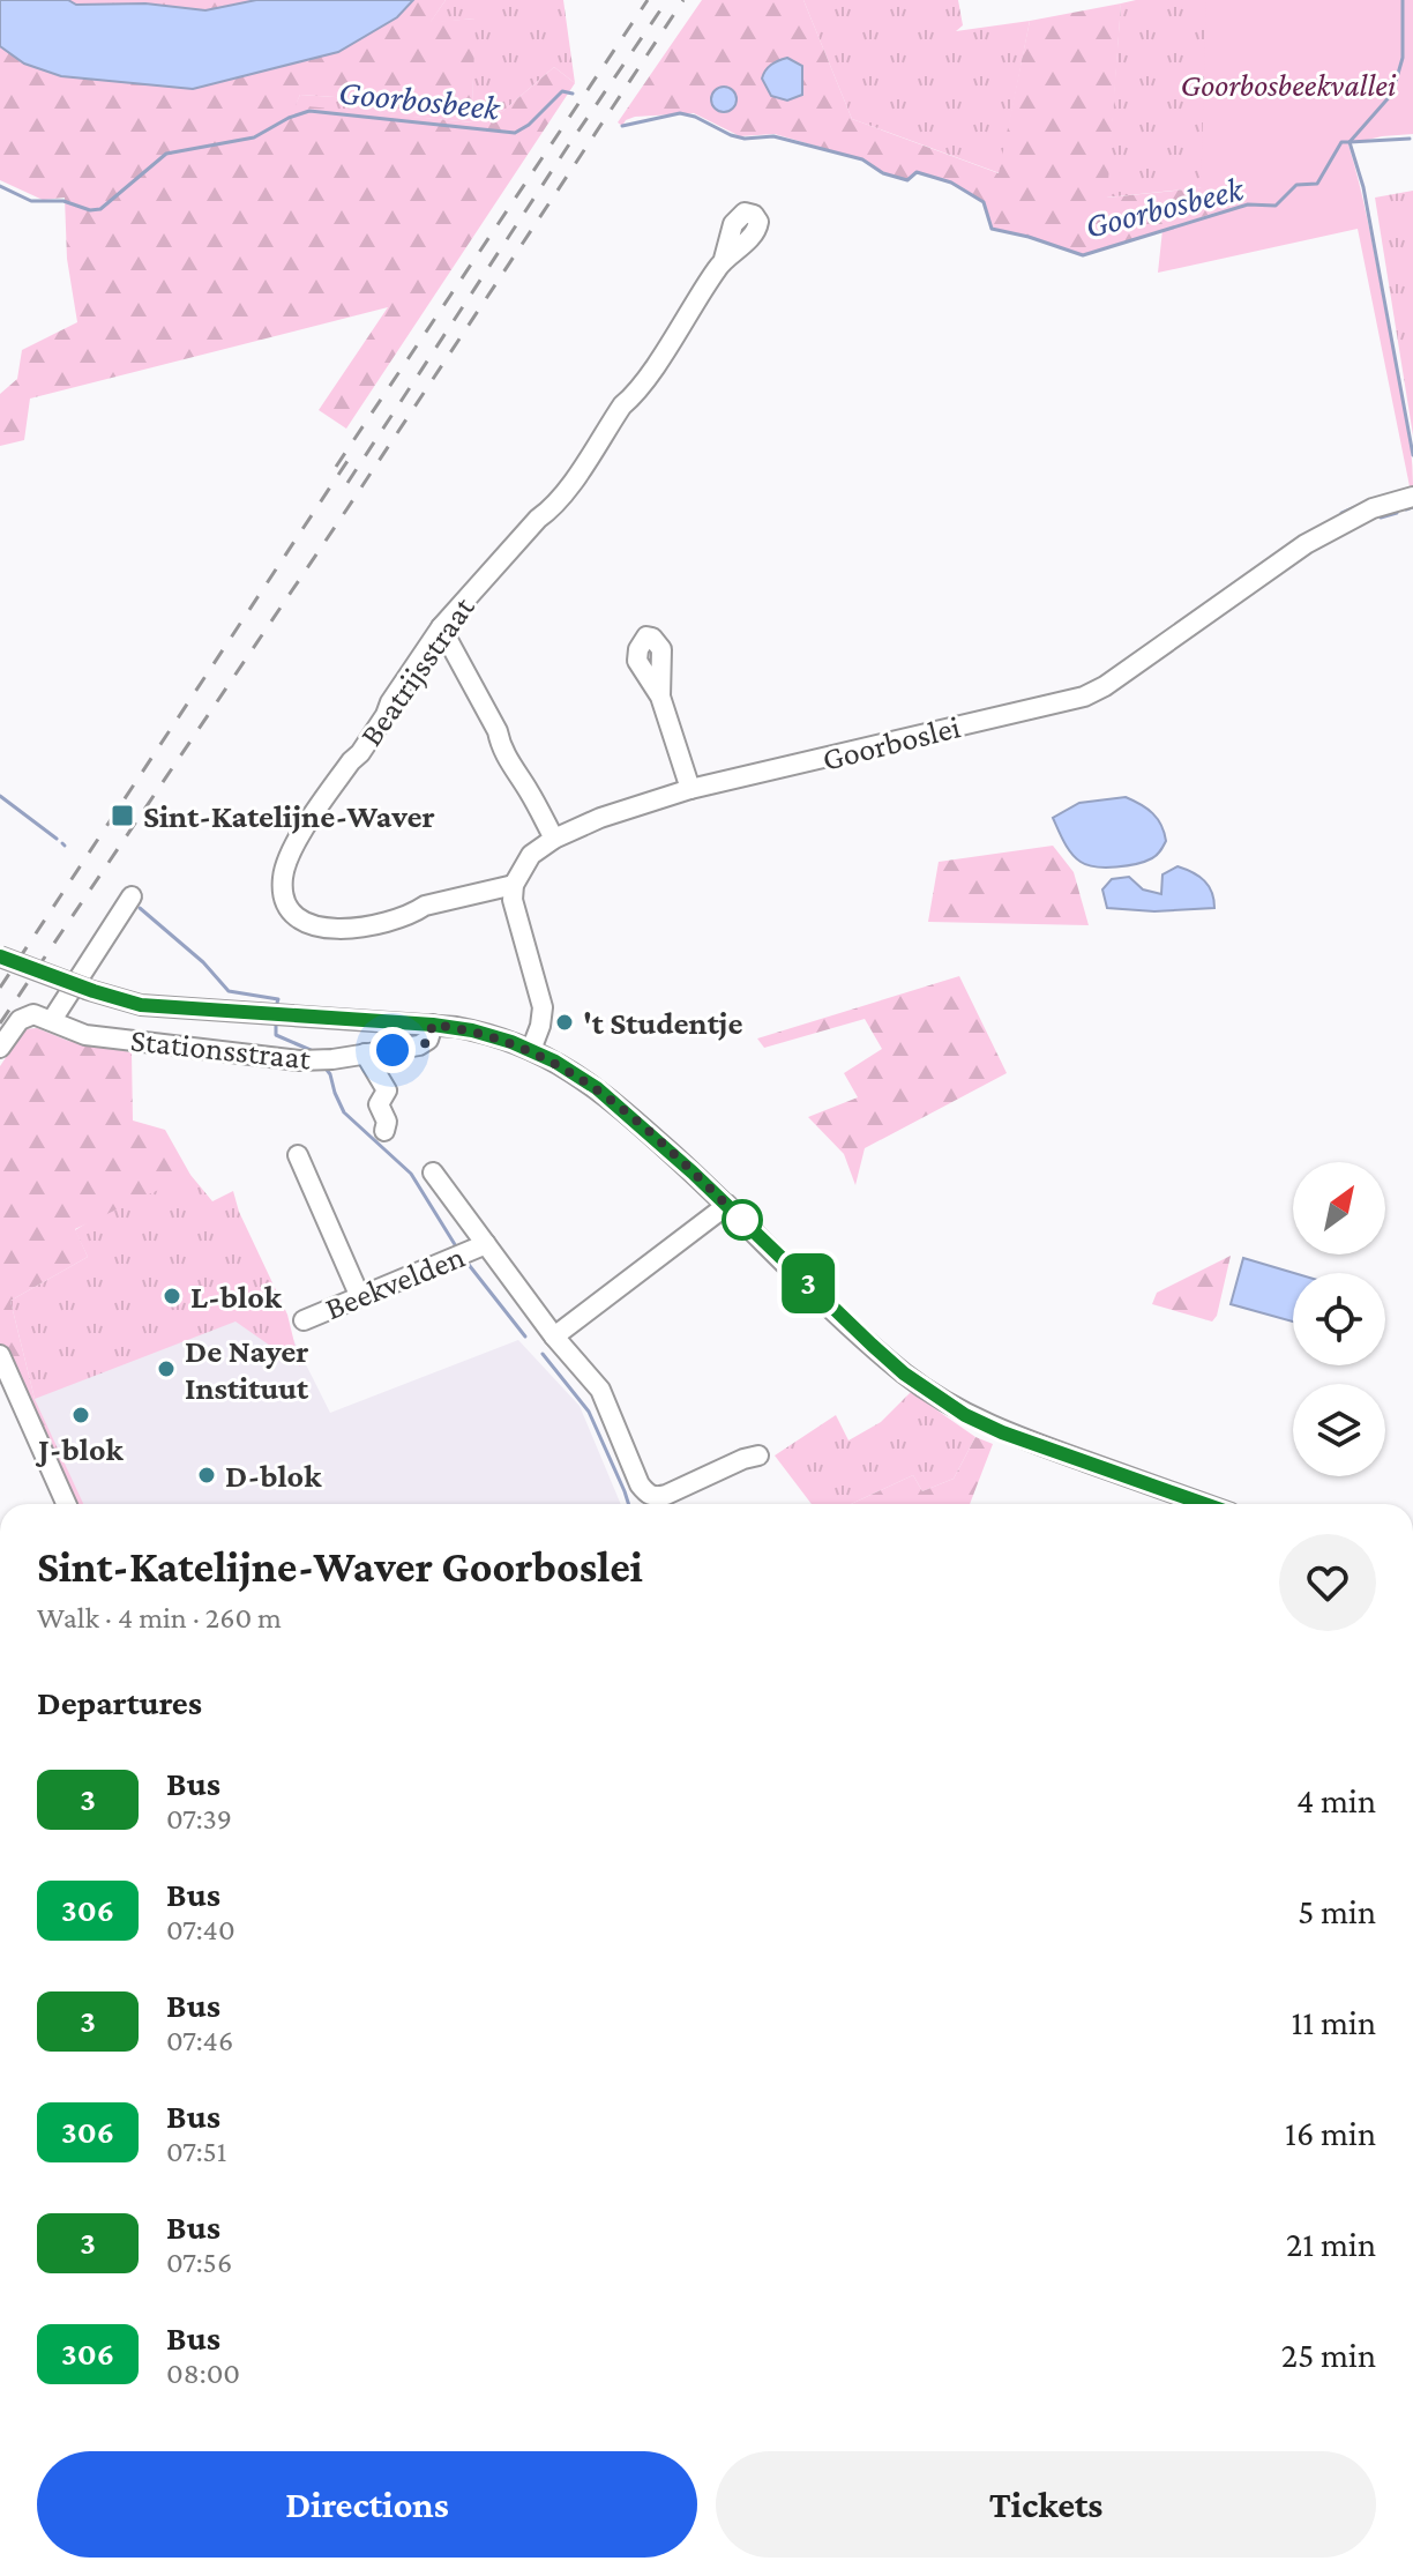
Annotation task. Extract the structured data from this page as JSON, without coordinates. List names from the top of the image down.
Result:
{
  "streets": {
    "street": [
      "Beatrijsstraat",
      "Goorboslei",
      "Stationsstraat",
      "Beekvelden"
    ]
  },
  "crossings": [
    ["Beatrijsstraat", "Goorboslei"]
  ],
  "water": ["Goorbosbeek"],
  "parks": ["Goorbosbeekvallei"],
  "places": {
    "transit": ["Sint-Katelijne-Waver"],
    "other": [
      "'t Studentje",
      "L-blok",
      "De Nayer Instituut",
      "J-blok",
      "D-blok"
    ]
  },
  "lines": ["bus line 3"],
  "north": "top right",
  "page": {
    "on_map": "3",
    "heading": [
      ["Sint-Katelijne-Waver Goorboslei", "Walk · 4 min · 260 m"],
      "Departures"
    ],
    "list": [
      {
        "mark": "3",
        "name": "Bus",
        "note": "07:39",
        "value": "4 min"
      },
      {
        "mark": "306",
        "name": "Bus",
        "note": "07:40",
        "value": "5 min"
      },
      {
        "mark": "3",
        "name": "Bus",
        "note": "07:46",
        "value": "11 min"
      },
      {
        "mark": "306",
        "name": "Bus",
        "note": "07:51",
        "value": "16 min"
      },
      {
        "mark": "3",
        "name": "Bus",
        "note": "07:56",
        "value": "21 min"
      },
      {
        "mark": "306",
        "name": "Bus",
        "note": "08:00",
        "value": "25 min"
      }
    ],
    "buttons": ["Directions", "Tickets"]
  }
}
